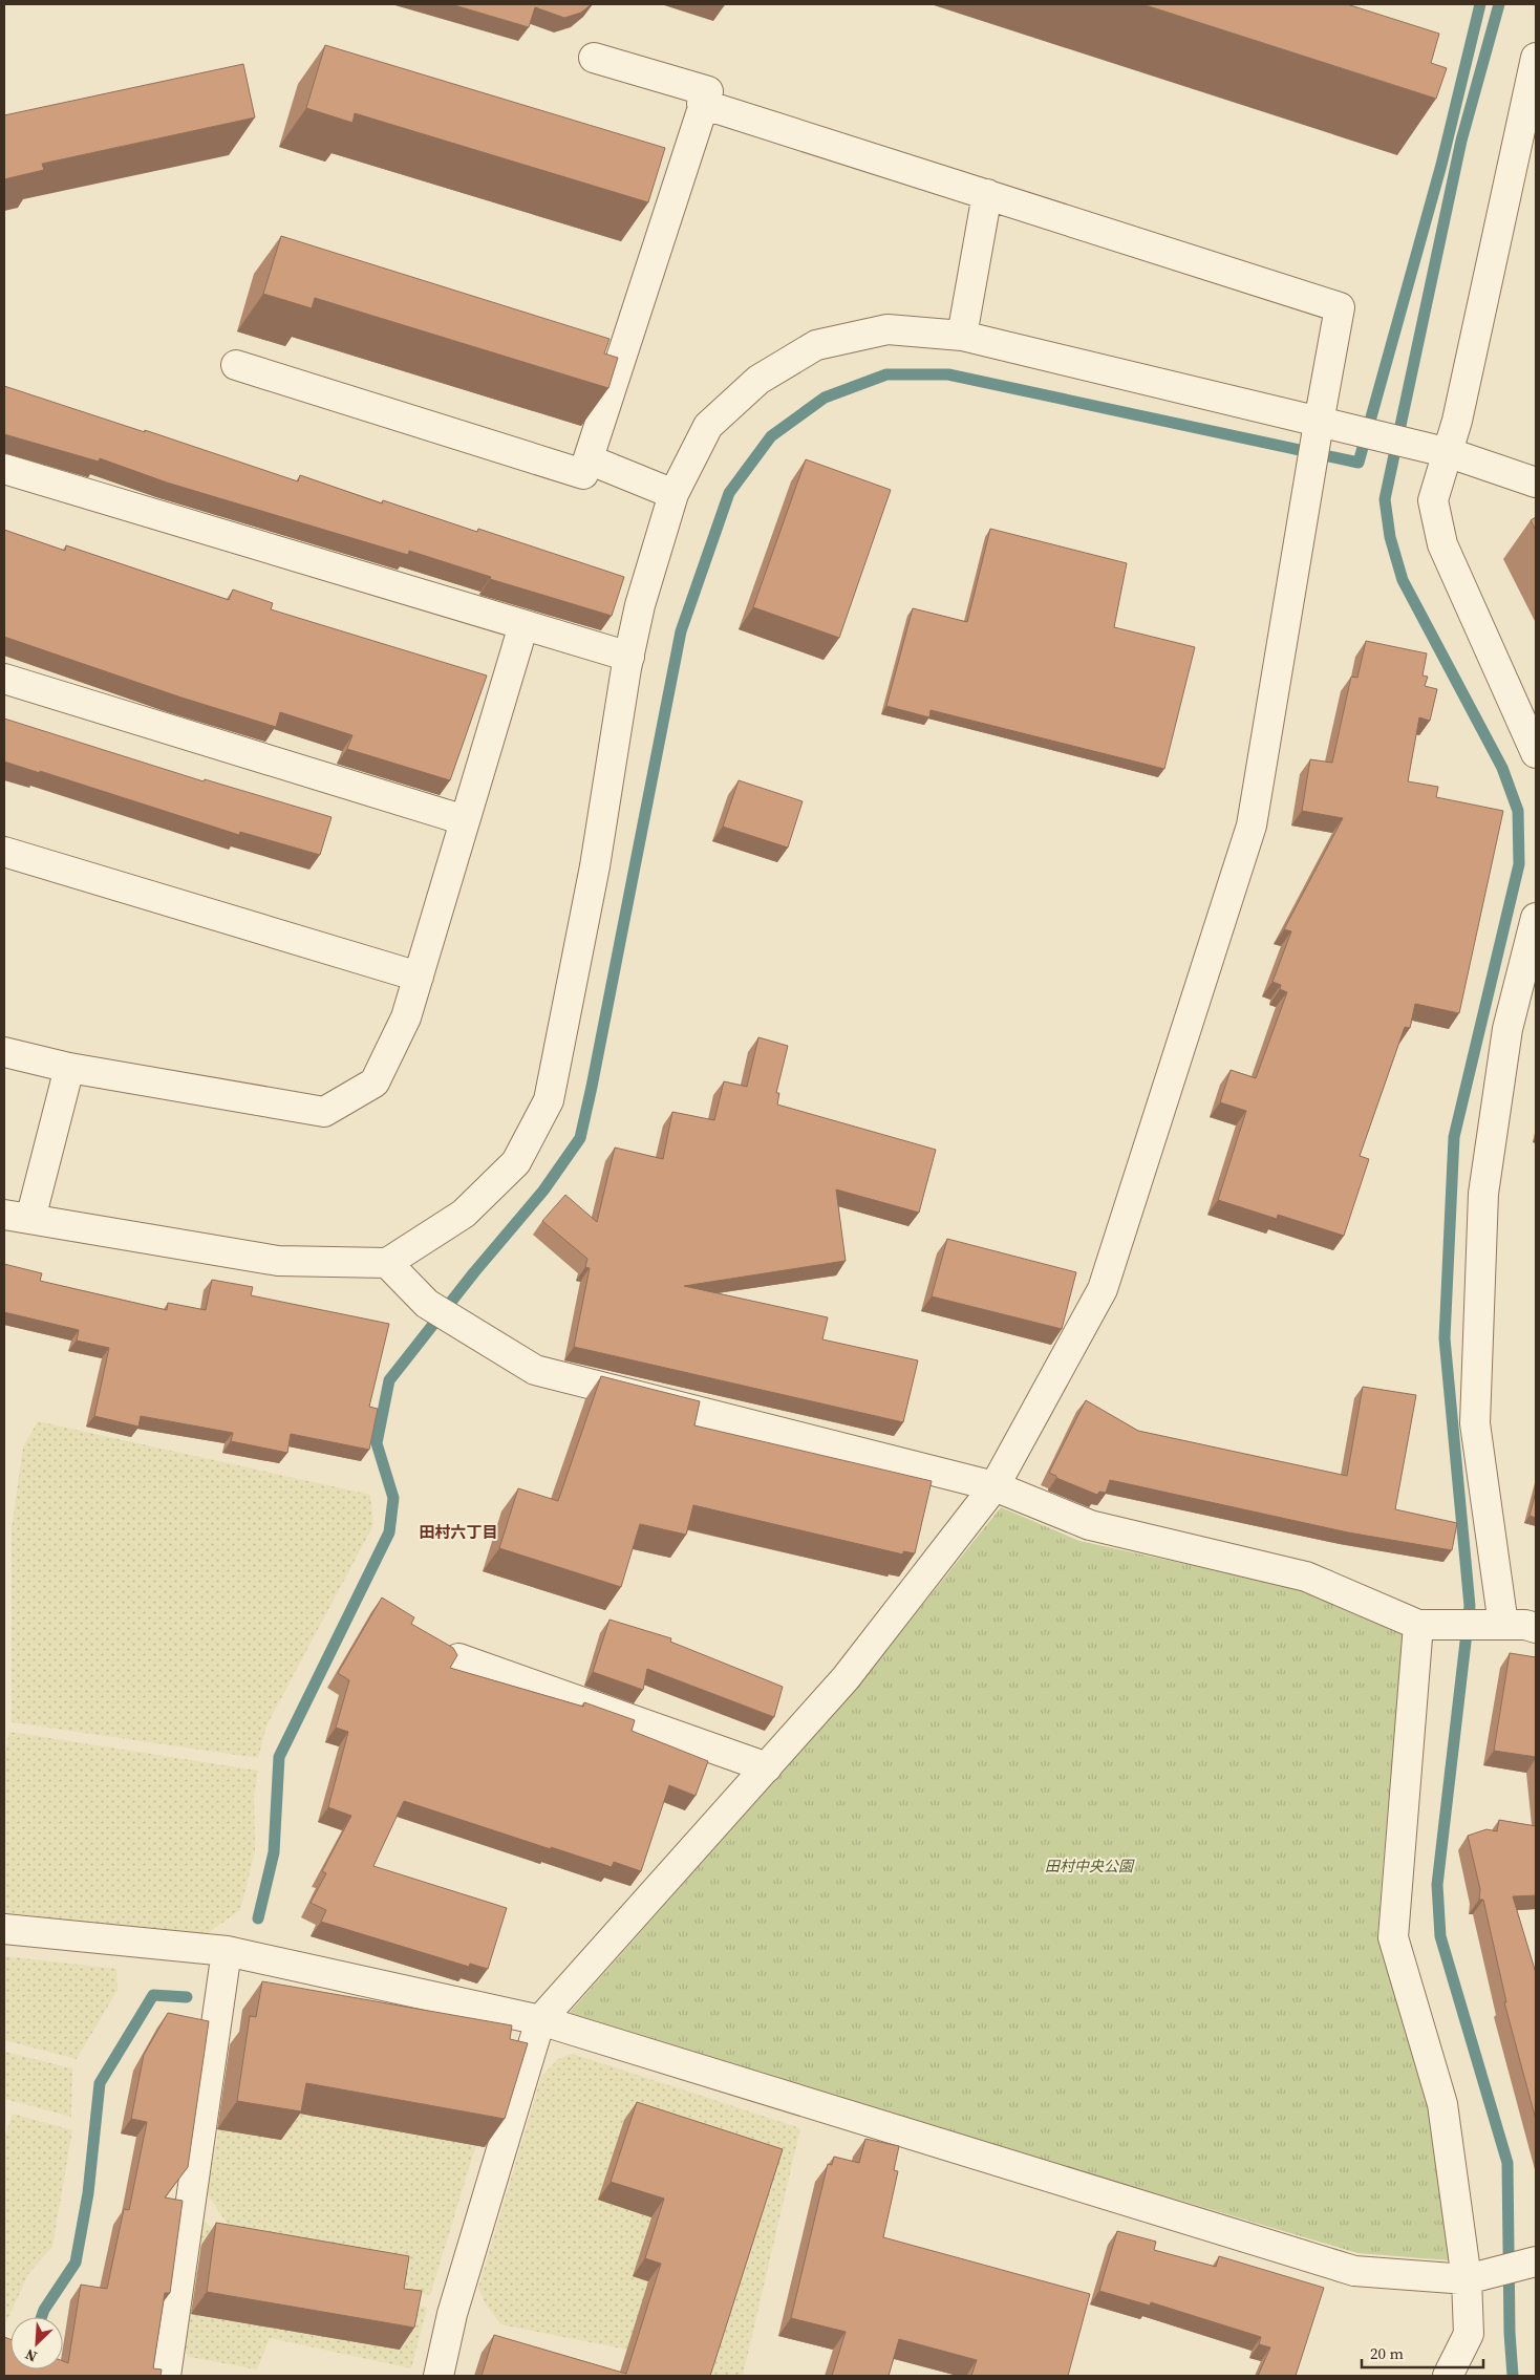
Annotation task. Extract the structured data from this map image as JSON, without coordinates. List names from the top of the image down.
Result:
{
  "districts": ["田村六丁目"],
  "parks": ["田村中央公園"],
  "scale_bar": "20 m",
  "north": "bottom left"
}
